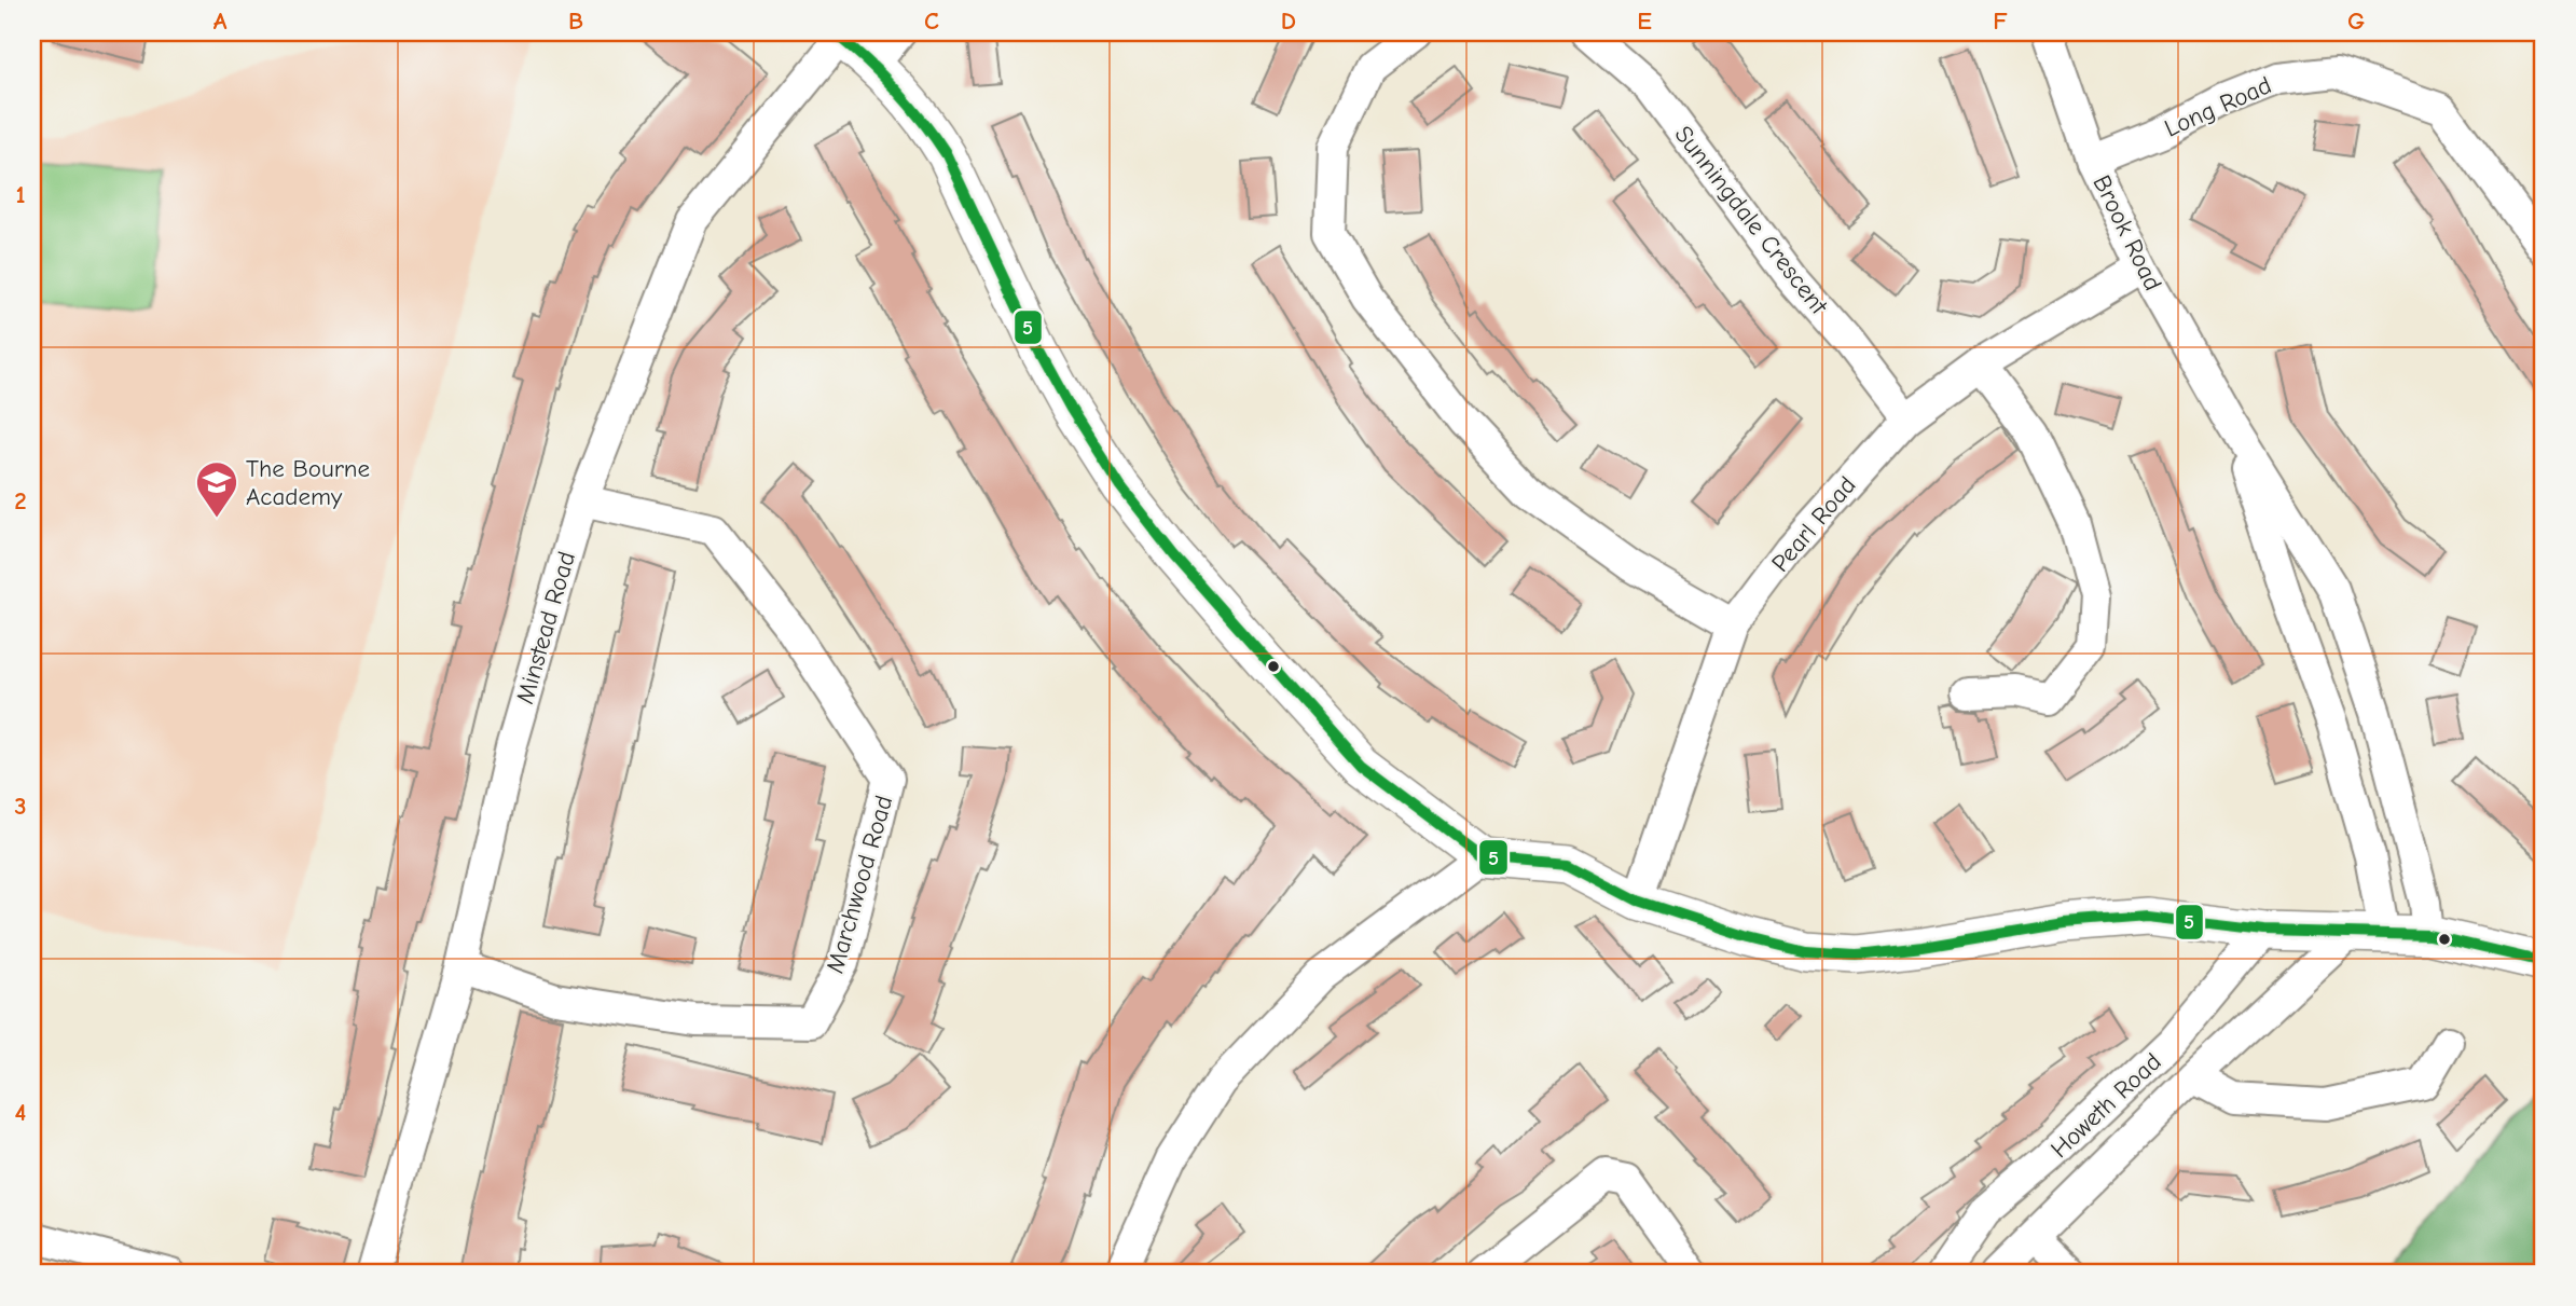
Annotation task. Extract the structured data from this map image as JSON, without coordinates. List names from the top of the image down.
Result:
{
  "streets": {
    "street": [
      "Long Road",
      "Sunningdale Crescent",
      "Brook Road",
      "Pearl Road",
      "Minstead Road",
      "Marchwood Road",
      "Howeth Road"
    ]
  },
  "crossings": [
    ["Long Road", "Brook Road"],
    ["Sunningdale Crescent", "Pearl Road"],
    ["Brook Road", "Pearl Road"],
    ["Brook Road", "Howeth Road"],
    ["Minstead Road", "Marchwood Road"]
  ],
  "places": {
    "school or university": ["The Bourne Academy"]
  },
  "lines": ["transit line 5"],
  "grid": {
    "columns": [
      "A",
      "B",
      "C",
      "D",
      "E",
      "F",
      "G"
    ],
    "rows": [
      "1",
      "2",
      "3",
      "4"
    ]
  }
}
